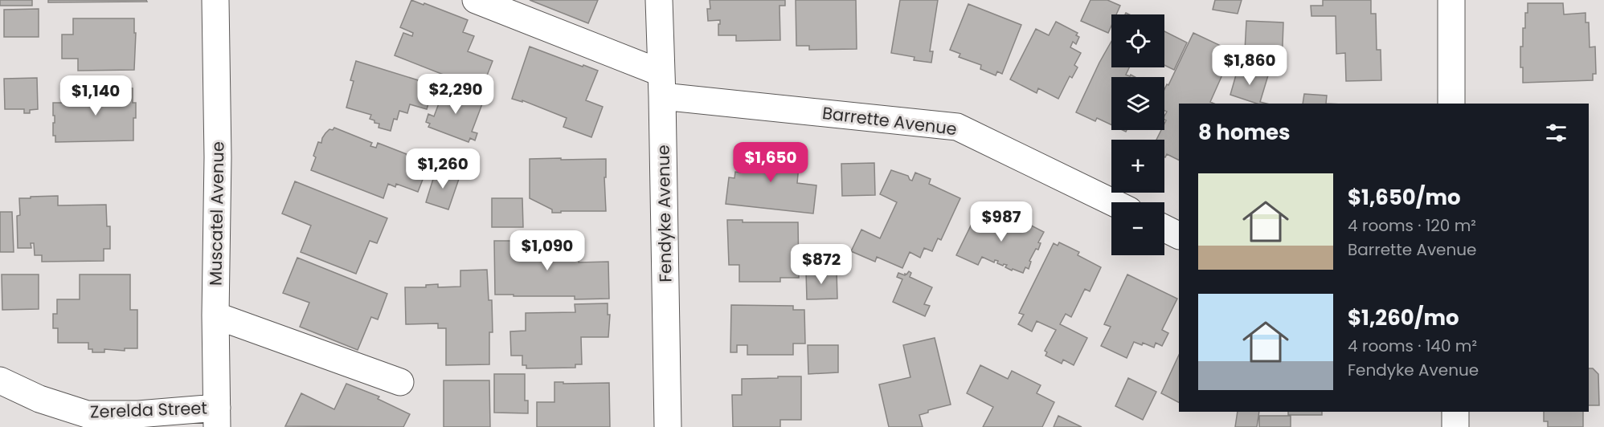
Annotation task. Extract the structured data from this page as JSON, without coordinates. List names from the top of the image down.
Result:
{
  "streets": {
    "street": [
      "Barrette Avenue",
      "Muscatel Avenue",
      "Fendyke Avenue",
      "Zerelda Street"
    ]
  },
  "crossings": [
    ["Barrette Avenue", "Fendyke Avenue"],
    ["Muscatel Avenue", "Zerelda Street"]
  ],
  "page": {
    "map_buttons": ["+", "−"],
    "price": [
      "$1,860",
      "$2,290",
      "$1,140",
      "$1,650",
      "$1,260",
      "$987",
      "$1,090",
      "$872"
    ],
    "heading": "8 homes",
    "list": [
      {
        "name": "$1,650/mo",
        "note": "4 rooms · 120 m² · Barrette Avenue"
      },
      {
        "name": "$1,260/mo",
        "note": "4 rooms · 140 m² · Fendyke Avenue"
      }
    ]
  }
}
